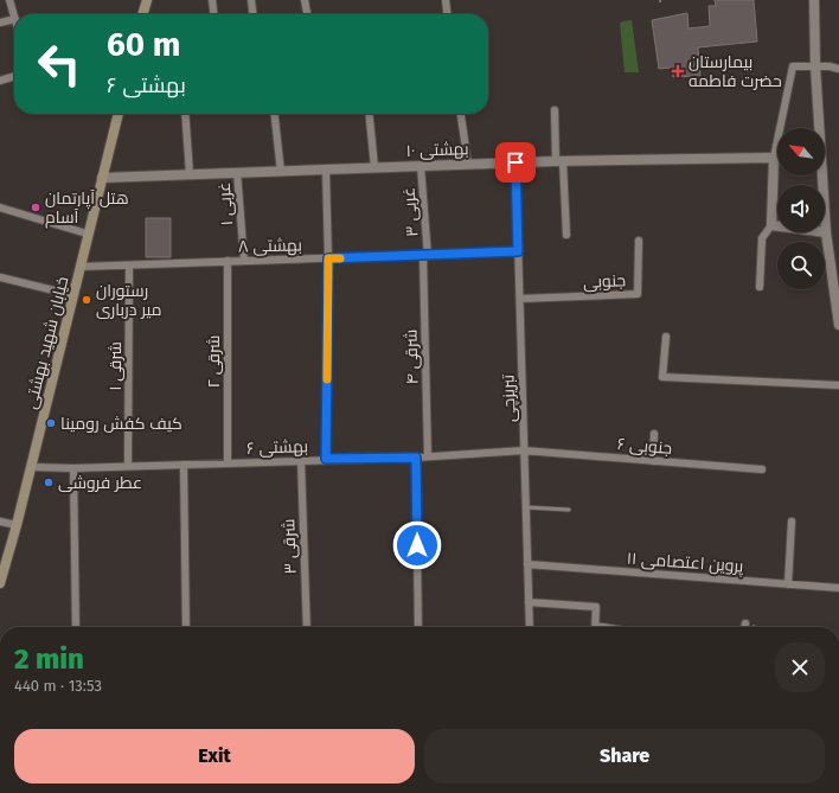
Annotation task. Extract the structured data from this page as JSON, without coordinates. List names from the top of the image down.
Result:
{
  "streets": {
    "main road": ["خیابان شهید بهشتی"],
    "street": [
      "بهشتی ۱۰",
      "غربی ۱",
      "غربی ۳",
      "بهشتی ۸",
      "جنوبی",
      "شرقی ۴",
      "شرقی ۲",
      "شرقی ۱",
      "تبریزچی",
      "جنوبی ۶",
      "بهشتی ۶",
      "شرقی ۳",
      "پروین اعتصامی ۱۱"
    ]
  },
  "crossings": [
    ["بهشتی ۱۰", "غربی ۱"],
    ["بهشتی ۱۰", "غربی ۳"],
    ["بهشتی ۱۰", "خیابان شهید بهشتی"],
    ["بهشتی ۱۰", "تبریزچی"],
    ["غربی ۱", "بهشتی ۸"],
    ["غربی ۳", "بهشتی ۸"],
    ["غربی ۳", "شرقی ۴"],
    ["بهشتی ۸", "خیابان شهید بهشتی"],
    ["بهشتی ۸", "شرقی ۴"],
    ["بهشتی ۸", "شرقی ۲"],
    ["بهشتی ۸", "شرقی ۱"],
    ["بهشتی ۸", "تبریزچی"],
    ["جنوبی", "تبریزچی"],
    ["خیابان شهید بهشتی", "بهشتی ۶"],
    ["شرقی ۴", "بهشتی ۶"],
    ["شرقی ۲", "بهشتی ۶"],
    ["شرقی ۱", "بهشتی ۶"],
    ["تبریزچی", "جنوبی ۶"],
    ["تبریزچی", "بهشتی ۶"],
    ["تبریزچی", "پروین اعتصامی ۱۱"],
    ["جنوبی ۶", "بهشتی ۶"],
    ["بهشتی ۶", "شرقی ۳"]
  ],
  "places": {
    "health": ["بیمارستان حضرت فاطمه"],
    "other": [
      "هتل آپارتمان آسام",
      "رستوران میر درباری",
      "کیف کفش رومینا",
      "عطر فروشی"
    ]
  },
  "north": "top left",
  "page": {
    "turn": ["60 m", "بهشتی ۶"],
    "heading": ["2 min", "440 m · 13:53"],
    "buttons": ["Exit", "Share"]
  }
}
